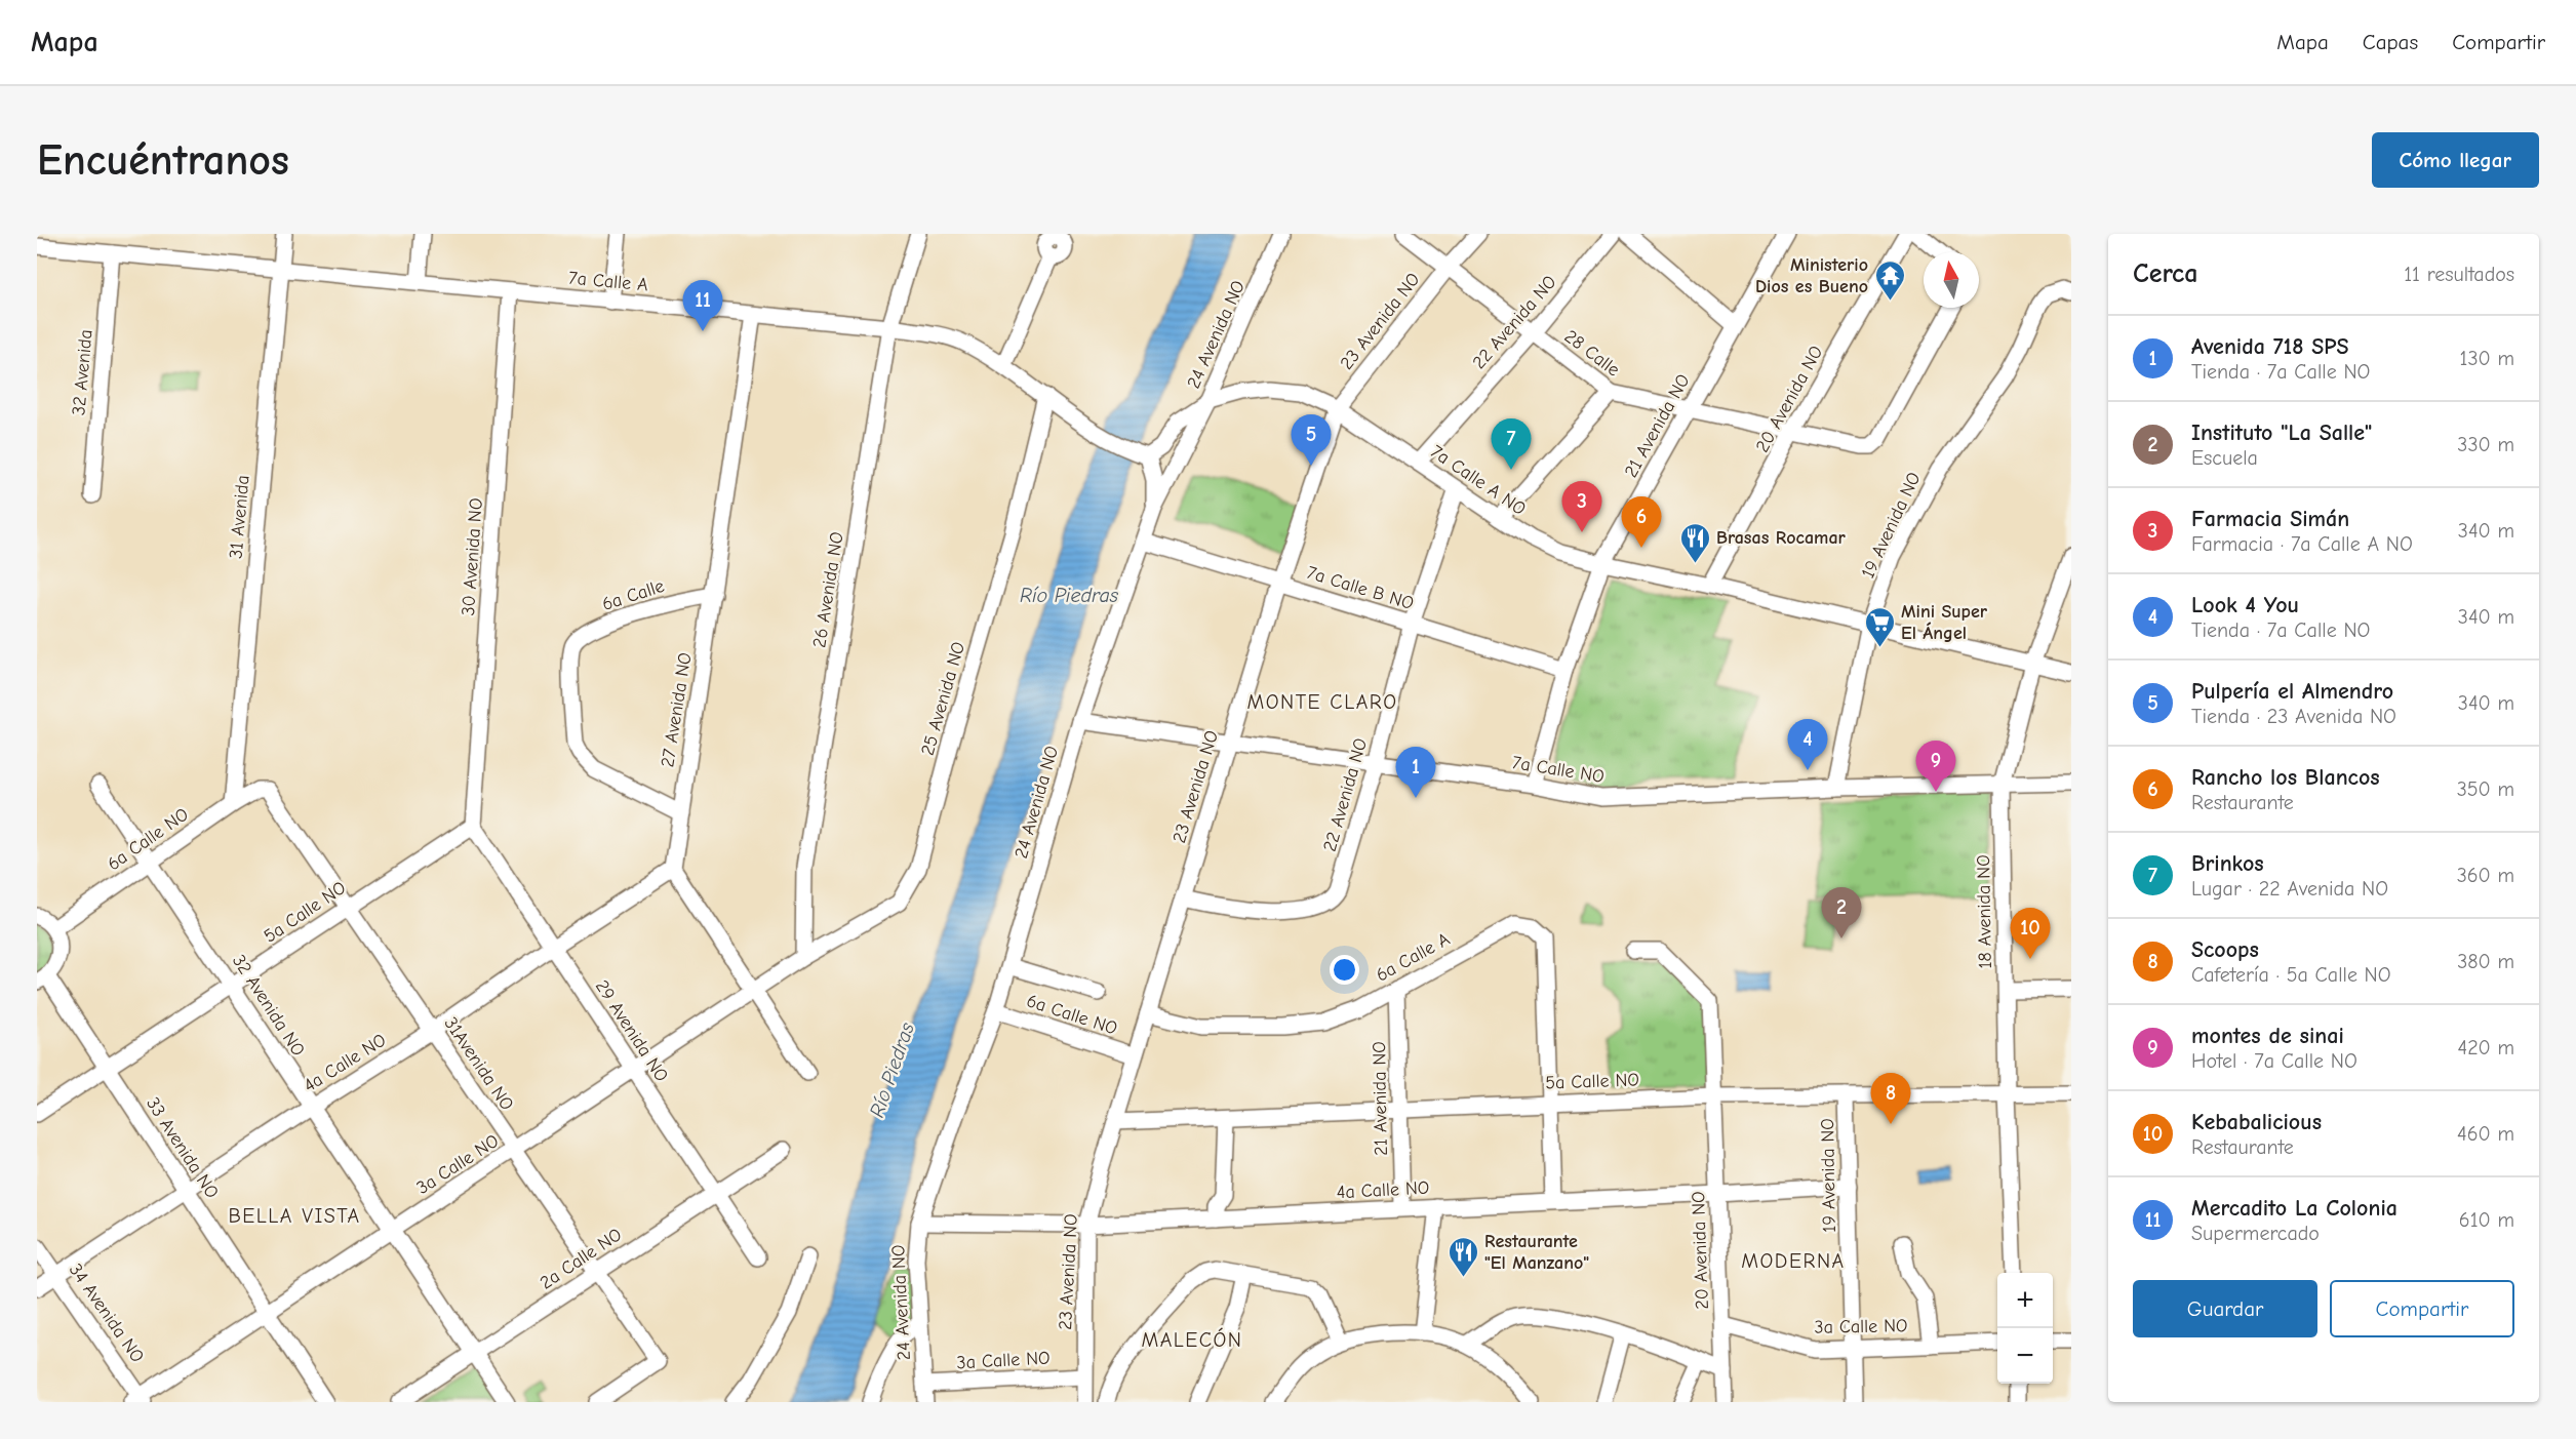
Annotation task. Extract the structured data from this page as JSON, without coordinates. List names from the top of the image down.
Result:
{
  "streets": {
    "street": [
      "7a Calle A",
      "23 Avenida NO",
      "22 Avenida NO",
      "24 Avenida NO",
      "28 Calle",
      "32 Avenida",
      "20 Avenida NO",
      "21 Avenida NO",
      "7a Calle A NO",
      "31 Avenida",
      "19 Avenida NO",
      "30 Avenida NO",
      "7a Calle B NO",
      "26 Avenida NO",
      "6a Calle",
      "25 Avenida NO",
      "27 Avenida NO",
      "7a Calle NO",
      "6a Calle NO",
      "5a Calle NO",
      "18 Avenida NO",
      "6a Calle A",
      "32 Avenida NO",
      "29 Avenida NO",
      "4a Calle NO",
      "31Avenida NO",
      "33 Avenida NO",
      "3a Calle NO",
      "2a Calle NO",
      "34 Avenida NO"
    ]
  },
  "crossings": [
    ["7a Calle A", "32 Avenida"],
    ["7a Calle A", "7a Calle A NO"],
    ["7a Calle A", "31 Avenida"],
    ["7a Calle A", "30 Avenida NO"],
    ["7a Calle A", "26 Avenida NO"],
    ["7a Calle A", "25 Avenida NO"],
    ["7a Calle A", "27 Avenida NO"],
    ["23 Avenida NO", "22 Avenida NO"],
    ["23 Avenida NO", "28 Calle"],
    ["23 Avenida NO", "7a Calle A NO"],
    ["23 Avenida NO", "7a Calle B NO"],
    ["23 Avenida NO", "7a Calle NO"],
    ["23 Avenida NO", "6a Calle NO"],
    ["23 Avenida NO", "5a Calle NO"],
    ["23 Avenida NO", "6a Calle A"],
    ["23 Avenida NO", "4a Calle NO"],
    ["23 Avenida NO", "3a Calle NO"],
    ["22 Avenida NO", "28 Calle"],
    ["22 Avenida NO", "7a Calle A NO"],
    ["22 Avenida NO", "7a Calle B NO"],
    ["22 Avenida NO", "7a Calle NO"],
    ["24 Avenida NO", "7a Calle A NO"],
    ["24 Avenida NO", "7a Calle B NO"],
    ["24 Avenida NO", "7a Calle NO"],
    ["24 Avenida NO", "6a Calle NO"],
    ["24 Avenida NO", "4a Calle NO"],
    ["24 Avenida NO", "3a Calle NO"],
    ["28 Calle", "20 Avenida NO"],
    ["28 Calle", "21 Avenida NO"],
    ["20 Avenida NO", "7a Calle A NO"],
    ["20 Avenida NO", "5a Calle NO"],
    ["20 Avenida NO", "4a Calle NO"],
    ["20 Avenida NO", "3a Calle NO"],
    ["21 Avenida NO", "7a Calle A NO"],
    ["21 Avenida NO", "7a Calle B NO"],
    ["21 Avenida NO", "7a Calle NO"],
    ["21 Avenida NO", "5a Calle NO"],
    ["21 Avenida NO", "6a Calle A"],
    ["21 Avenida NO", "4a Calle NO"],
    ["7a Calle A NO", "19 Avenida NO"],
    ["7a Calle A NO", "18 Avenida NO"],
    ["31 Avenida", "6a Calle NO"],
    ["19 Avenida NO", "7a Calle NO"],
    ["19 Avenida NO", "5a Calle NO"],
    ["19 Avenida NO", "4a Calle NO"],
    ["19 Avenida NO", "3a Calle NO"],
    ["30 Avenida NO", "5a Calle NO"],
    ["30 Avenida NO", "29 Avenida NO"],
    ["26 Avenida NO", "25 Avenida NO"],
    ["26 Avenida NO", "3a Calle NO"],
    ["6a Calle", "27 Avenida NO"],
    ["25 Avenida NO", "3a Calle NO"],
    ["27 Avenida NO", "4a Calle NO"],
    ["7a Calle NO", "18 Avenida NO"],
    ["6a Calle NO", "32 Avenida NO"],
    ["6a Calle NO", "31Avenida NO"],
    ["5a Calle NO", "18 Avenida NO"],
    ["5a Calle NO", "6a Calle A"],
    ["5a Calle NO", "32 Avenida NO"],
    ["5a Calle NO", "29 Avenida NO"],
    ["5a Calle NO", "31Avenida NO"],
    ["5a Calle NO", "33 Avenida NO"],
    ["32 Avenida NO", "4a Calle NO"],
    ["32 Avenida NO", "3a Calle NO"],
    ["32 Avenida NO", "2a Calle NO"],
    ["29 Avenida NO", "4a Calle NO"],
    ["29 Avenida NO", "3a Calle NO"],
    ["29 Avenida NO", "2a Calle NO"],
    ["4a Calle NO", "31Avenida NO"],
    ["4a Calle NO", "33 Avenida NO"],
    ["4a Calle NO", "34 Avenida NO"],
    ["31Avenida NO", "3a Calle NO"],
    ["31Avenida NO", "2a Calle NO"],
    ["33 Avenida NO", "3a Calle NO"],
    ["3a Calle NO", "34 Avenida NO"]
  ],
  "districts": [
    "MONTE CLARO",
    "BELLA VISTA",
    "MODERNA",
    "MALECÓN"
  ],
  "water": ["Río Piedras"],
  "places": {
    "temple": ["Ministerio Dios es Bueno"],
    "restaurant": ["Brasas Rocamar", "Restaurante \"El Manzano\""],
    "supermarket": ["Mini Super El Ángel"]
  },
  "north": "top",
  "page": {
    "header": "Mapa",
    "nav": ["Mapa", "Capas", "Compartir"],
    "buttons": [
      "Cómo llegar",
      ["Guardar", "Compartir"]
    ],
    "title": "Encuéntranos",
    "heading": ["Cerca", "11 resultados"],
    "pins": [
      "11",
      "5",
      "7",
      "3",
      "6",
      "4",
      "9",
      "1",
      "2",
      "10",
      "8"
    ],
    "list": [
      {
        "mark": "1",
        "name": "Avenida 718 SPS",
        "note": "Tienda · 7a Calle NO",
        "value": "130 m"
      },
      {
        "mark": "2",
        "name": "Instituto \"La Salle\"",
        "note": "Escuela",
        "value": "330 m"
      },
      {
        "mark": "3",
        "name": "Farmacia Simán",
        "note": "Farmacia · 7a Calle A NO",
        "value": "340 m"
      },
      {
        "mark": "4",
        "name": "Look 4 You",
        "note": "Tienda · 7a Calle NO",
        "value": "340 m"
      },
      {
        "mark": "5",
        "name": "Pulpería el Almendro",
        "note": "Tienda · 23 Avenida NO",
        "value": "340 m"
      },
      {
        "mark": "6",
        "name": "Rancho los Blancos",
        "note": "Restaurante",
        "value": "350 m"
      },
      {
        "mark": "7",
        "name": "Brinkos",
        "note": "Lugar · 22 Avenida NO",
        "value": "360 m"
      },
      {
        "mark": "8",
        "name": "Scoops",
        "note": "Cafetería · 5a Calle NO",
        "value": "380 m"
      },
      {
        "mark": "9",
        "name": "montes de sinai",
        "note": "Hotel · 7a Calle NO",
        "value": "420 m"
      },
      {
        "mark": "10",
        "name": "Kebabalicious",
        "note": "Restaurante",
        "value": "460 m"
      },
      {
        "mark": "11",
        "name": "Mercadito La Colonia",
        "note": "Supermercado",
        "value": "610 m"
      }
    ],
    "map_buttons": ["+", "−"]
  }
}
